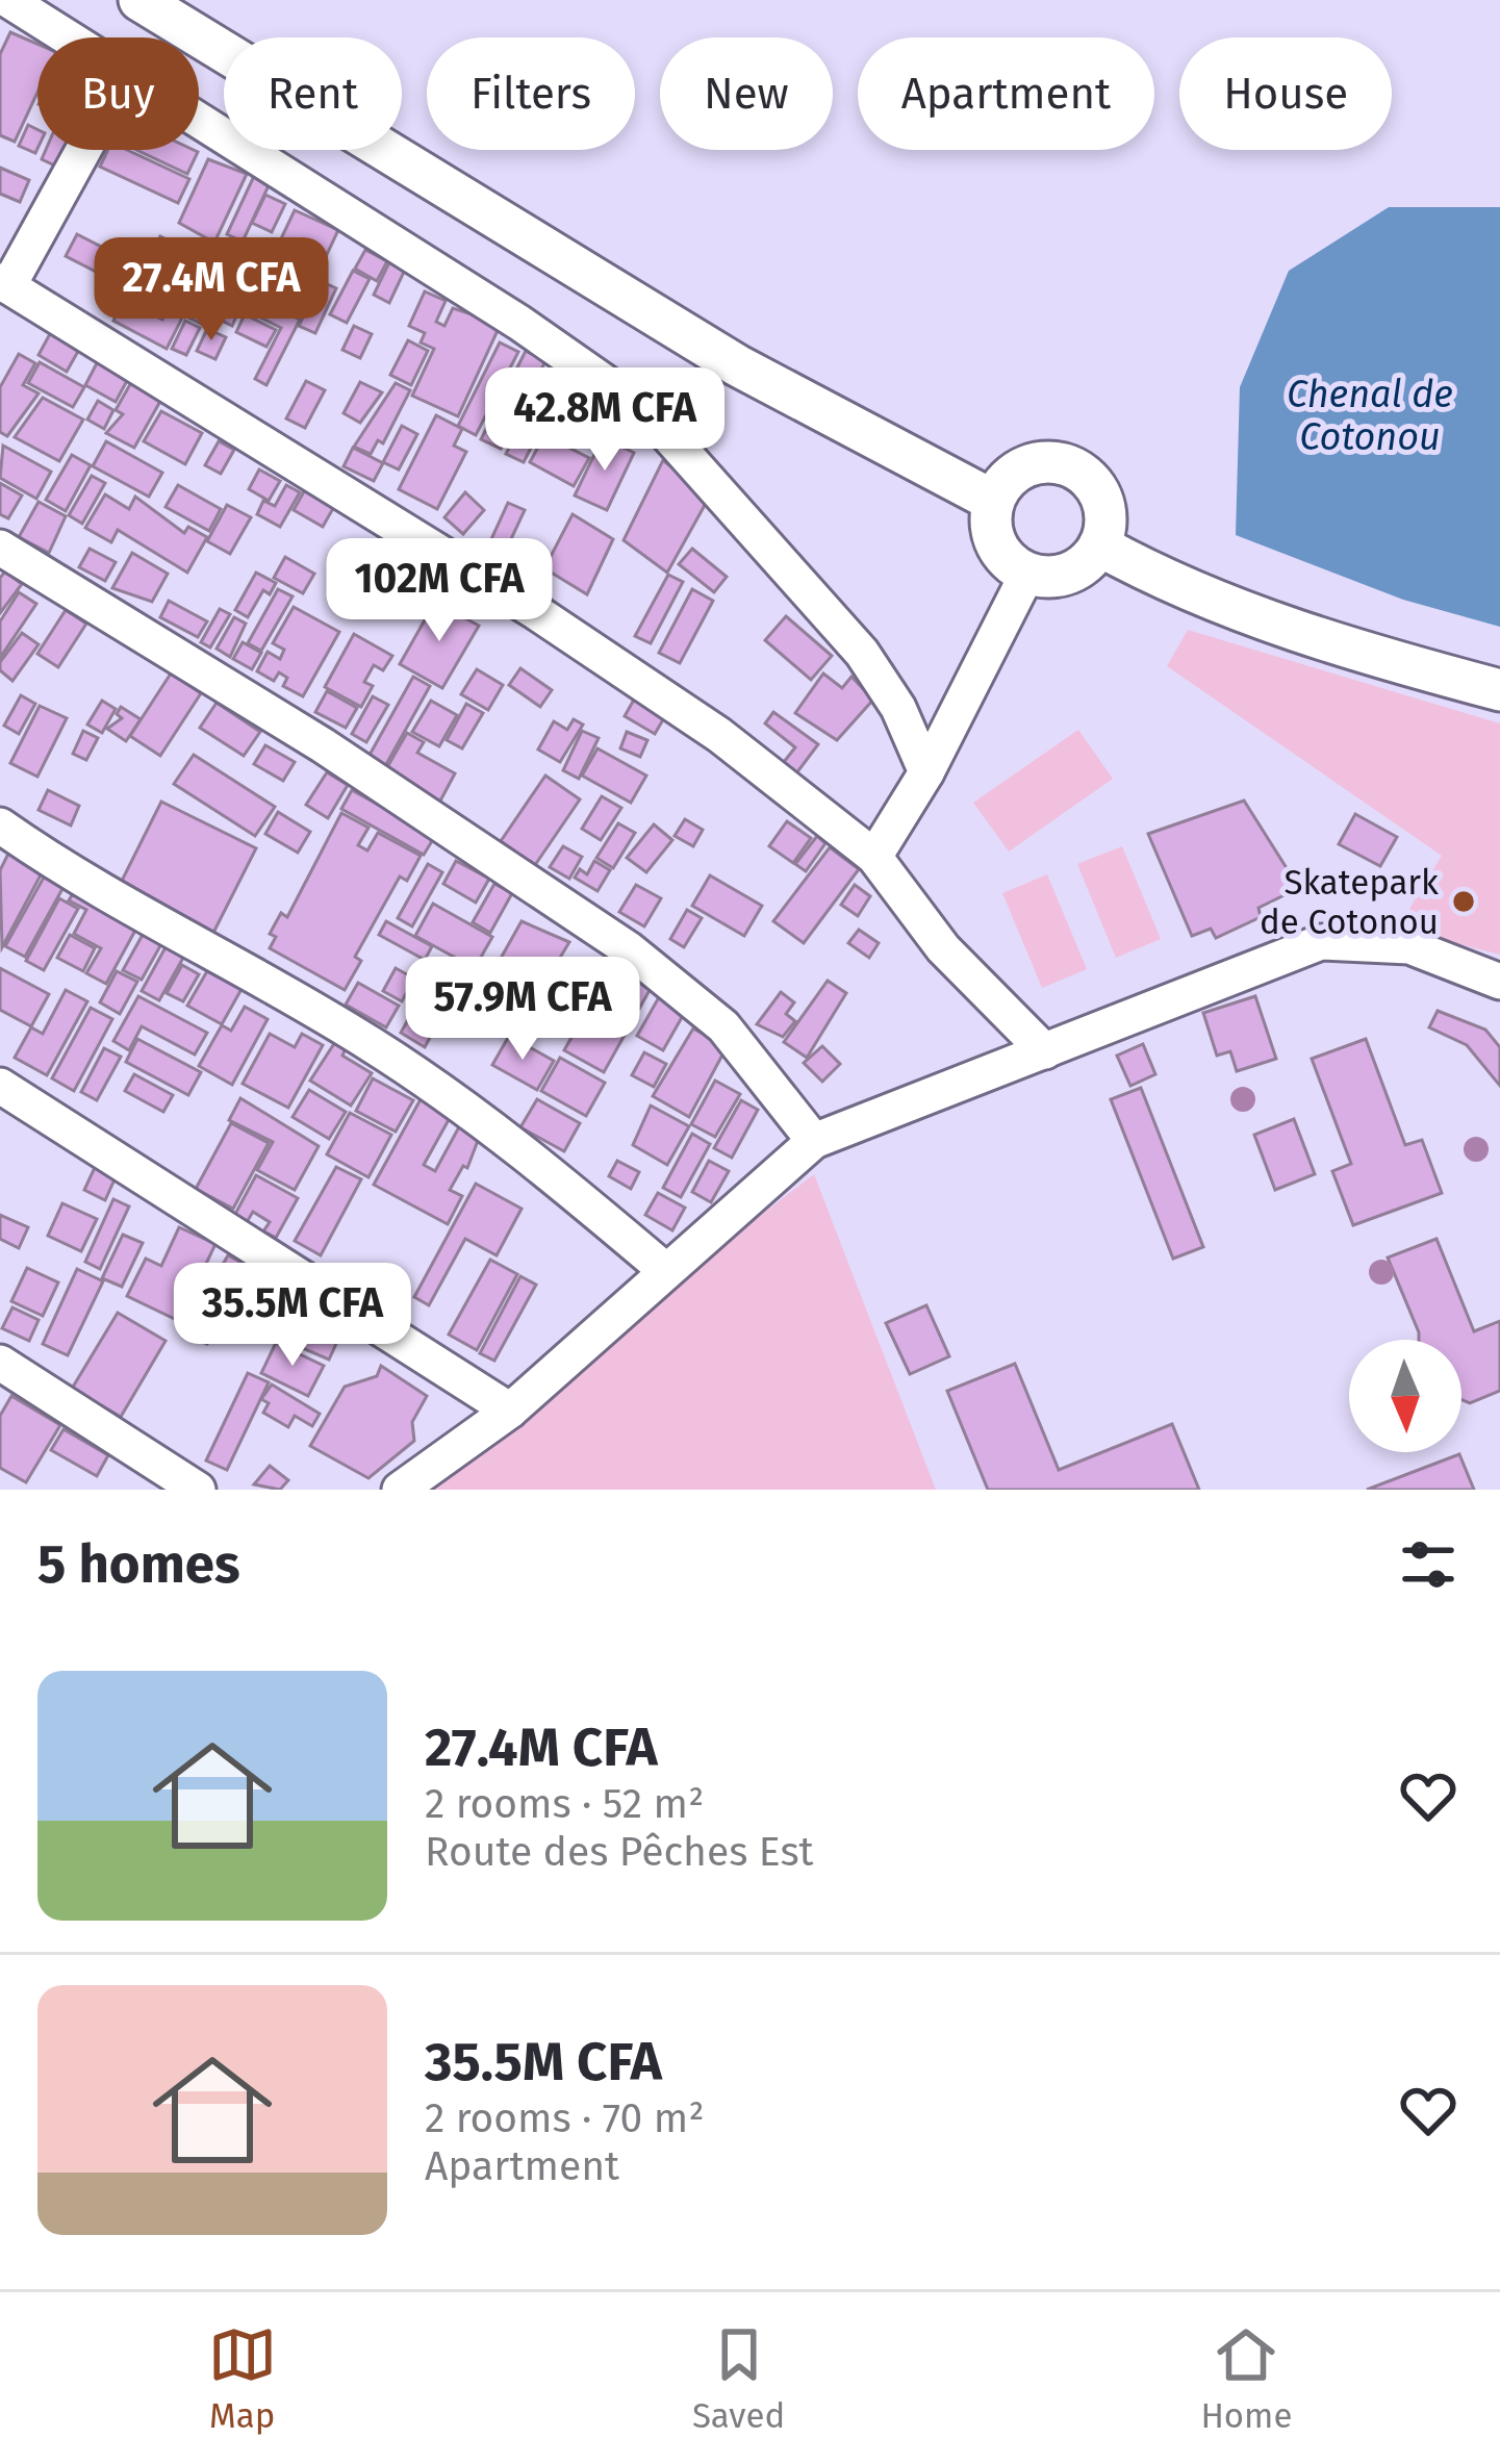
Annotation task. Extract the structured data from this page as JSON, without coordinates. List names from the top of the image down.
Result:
{
  "water": ["Chenal de Cotonou"],
  "places": ["Skatepark de Cotonou"],
  "north": "bottom",
  "page": {
    "chip": [
      "Buy",
      "Rent",
      "Filters",
      "New",
      "Apartment",
      "House"
    ],
    "price": [
      "27.4M CFA",
      "42.8M CFA",
      "102M CFA",
      "57.9M CFA",
      "35.5M CFA"
    ],
    "heading": "5 homes",
    "list": [
      {
        "name": "27.4M CFA",
        "note": "2 rooms · 52 m² · Route des Pêches Est"
      },
      {
        "name": "35.5M CFA",
        "note": "2 rooms · 70 m² · Apartment"
      }
    ],
    "tabs": ["Map", "Saved", "Home"]
  }
}
